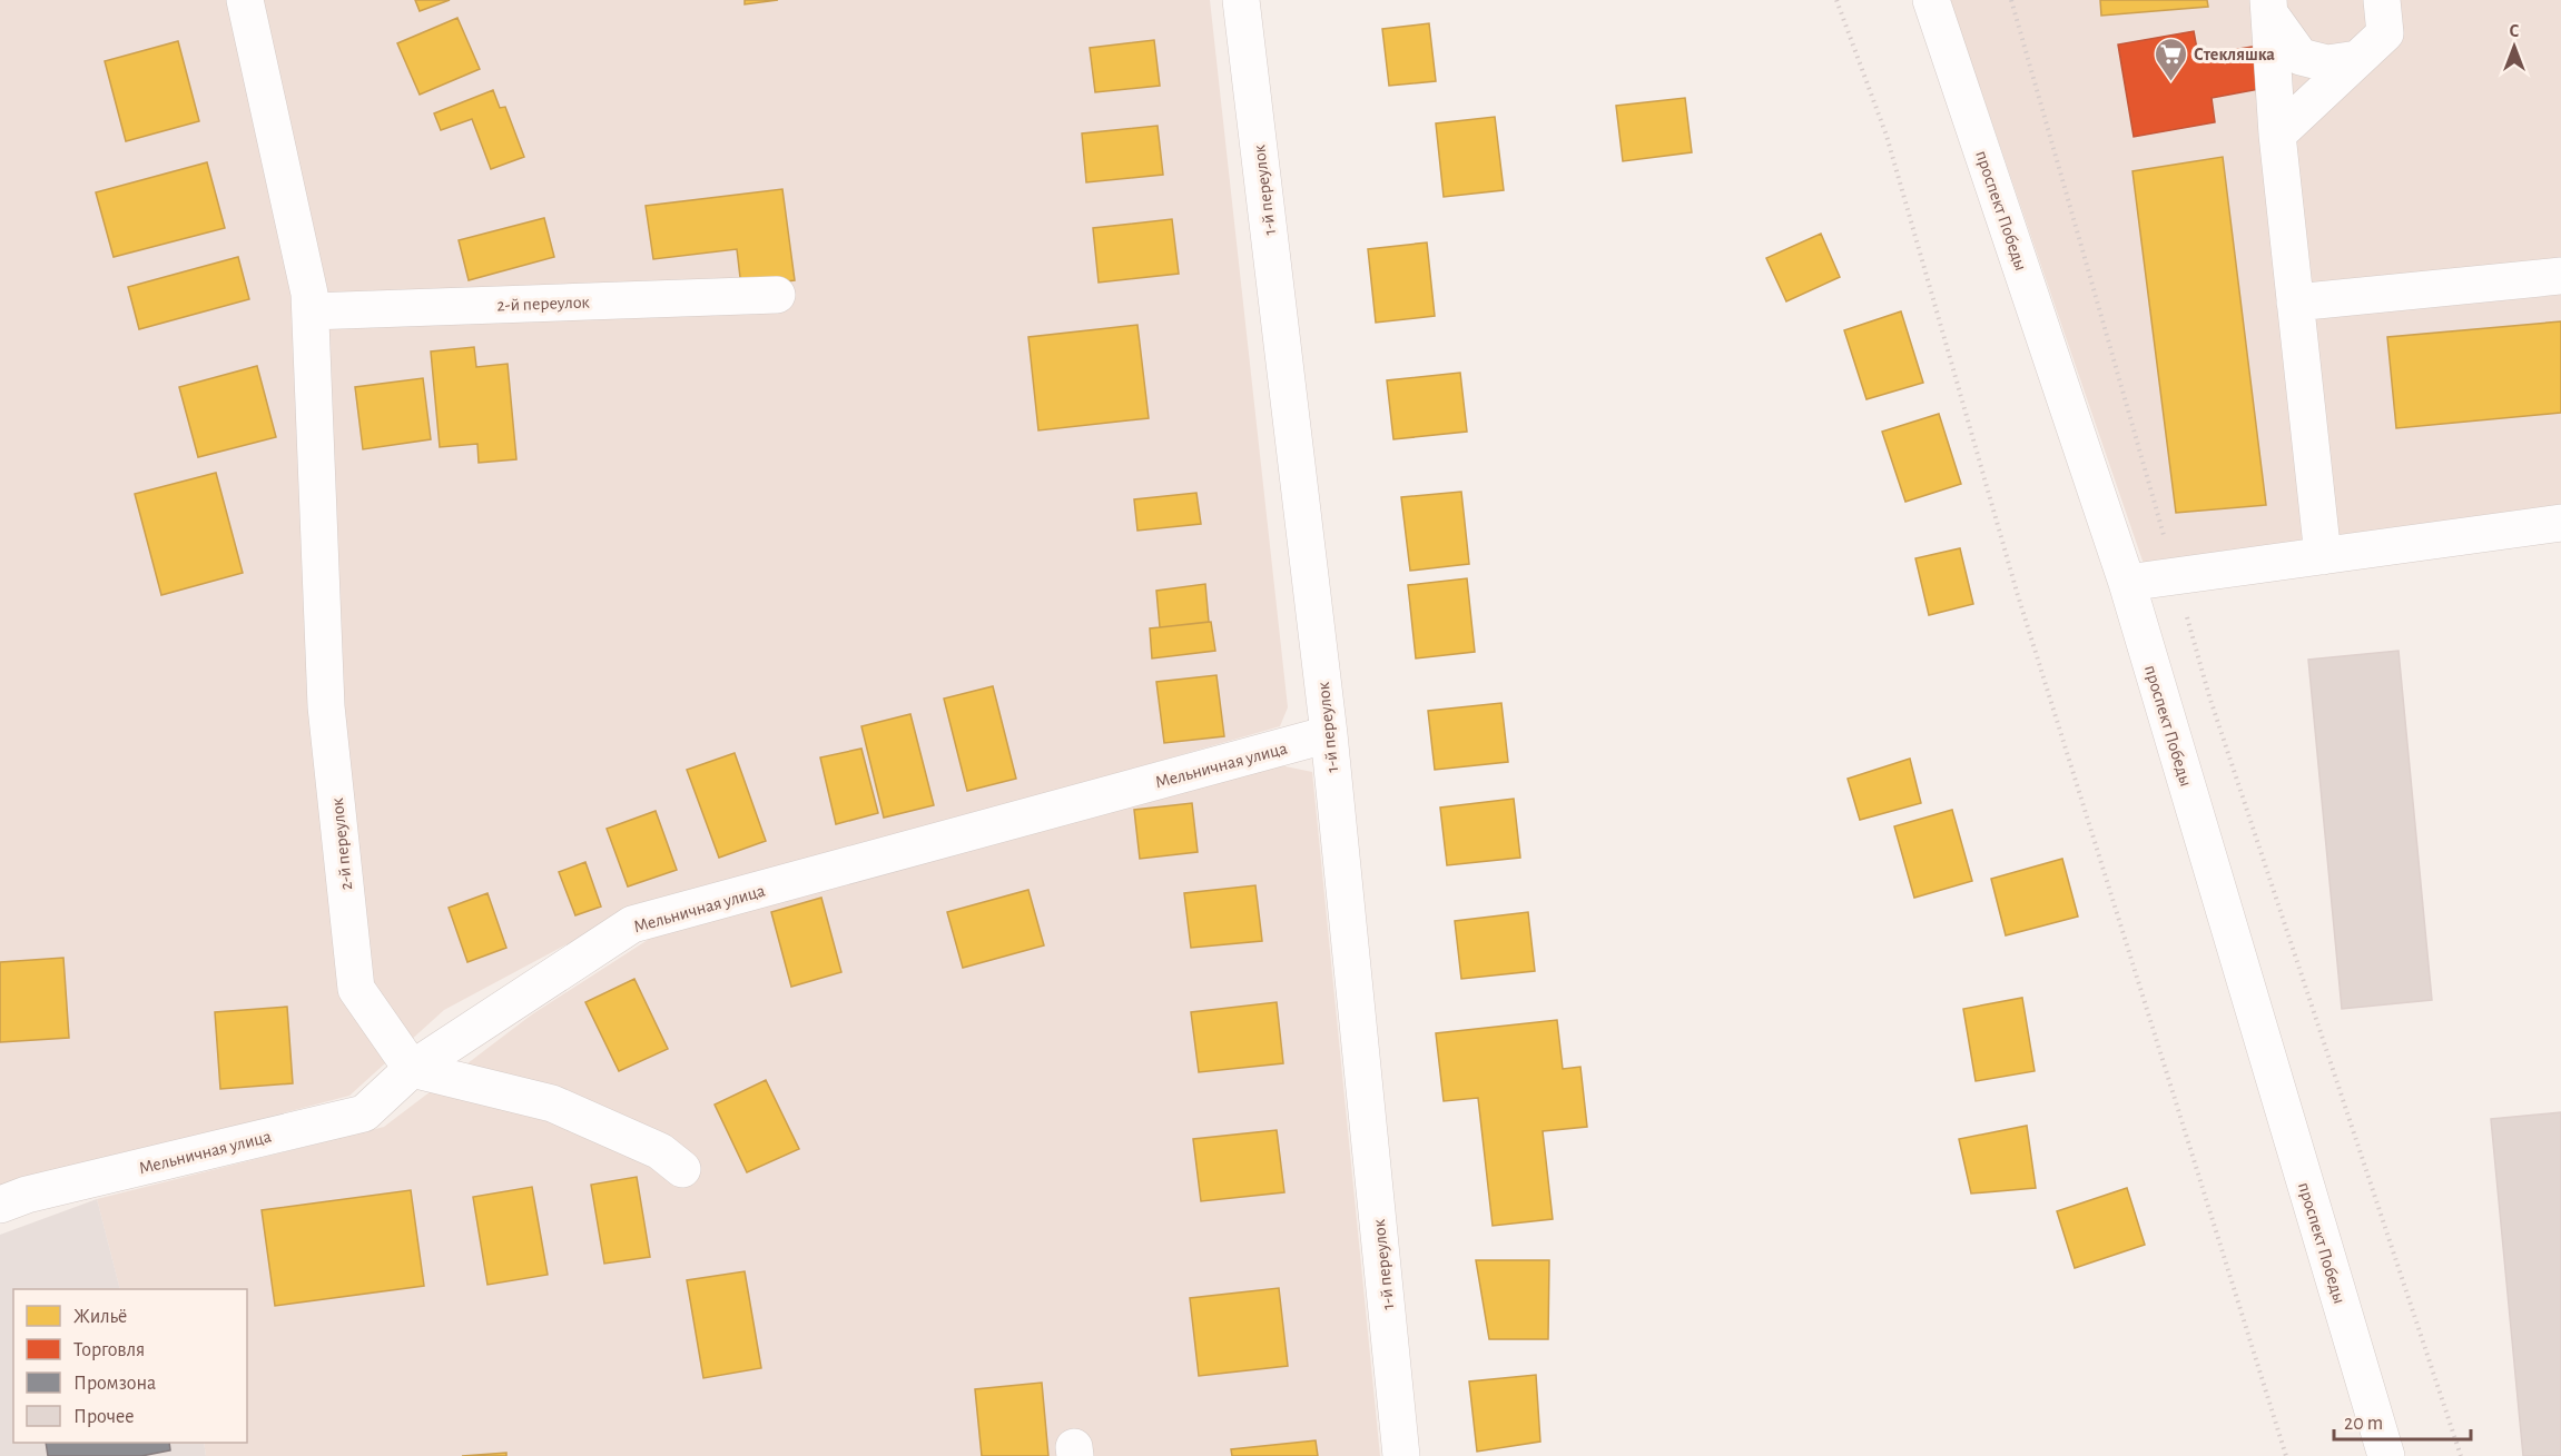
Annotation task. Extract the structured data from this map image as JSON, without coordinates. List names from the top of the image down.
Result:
{
  "streets": {
    "street": [
      "1-й переулок",
      "проспект Победы",
      "2-й переулок",
      "Мельничная улица"
    ]
  },
  "crossings": [
    ["1-й переулок", "Мельничная улица"],
    ["2-й переулок", "Мельничная улица"]
  ],
  "places": {
    "supermarket": ["Стекляшка"]
  },
  "legend": [
    "Жильё",
    "Торговля",
    "Промзона",
    "Прочее"
  ],
  "scale_bar": "20 m",
  "north": "top"
}
